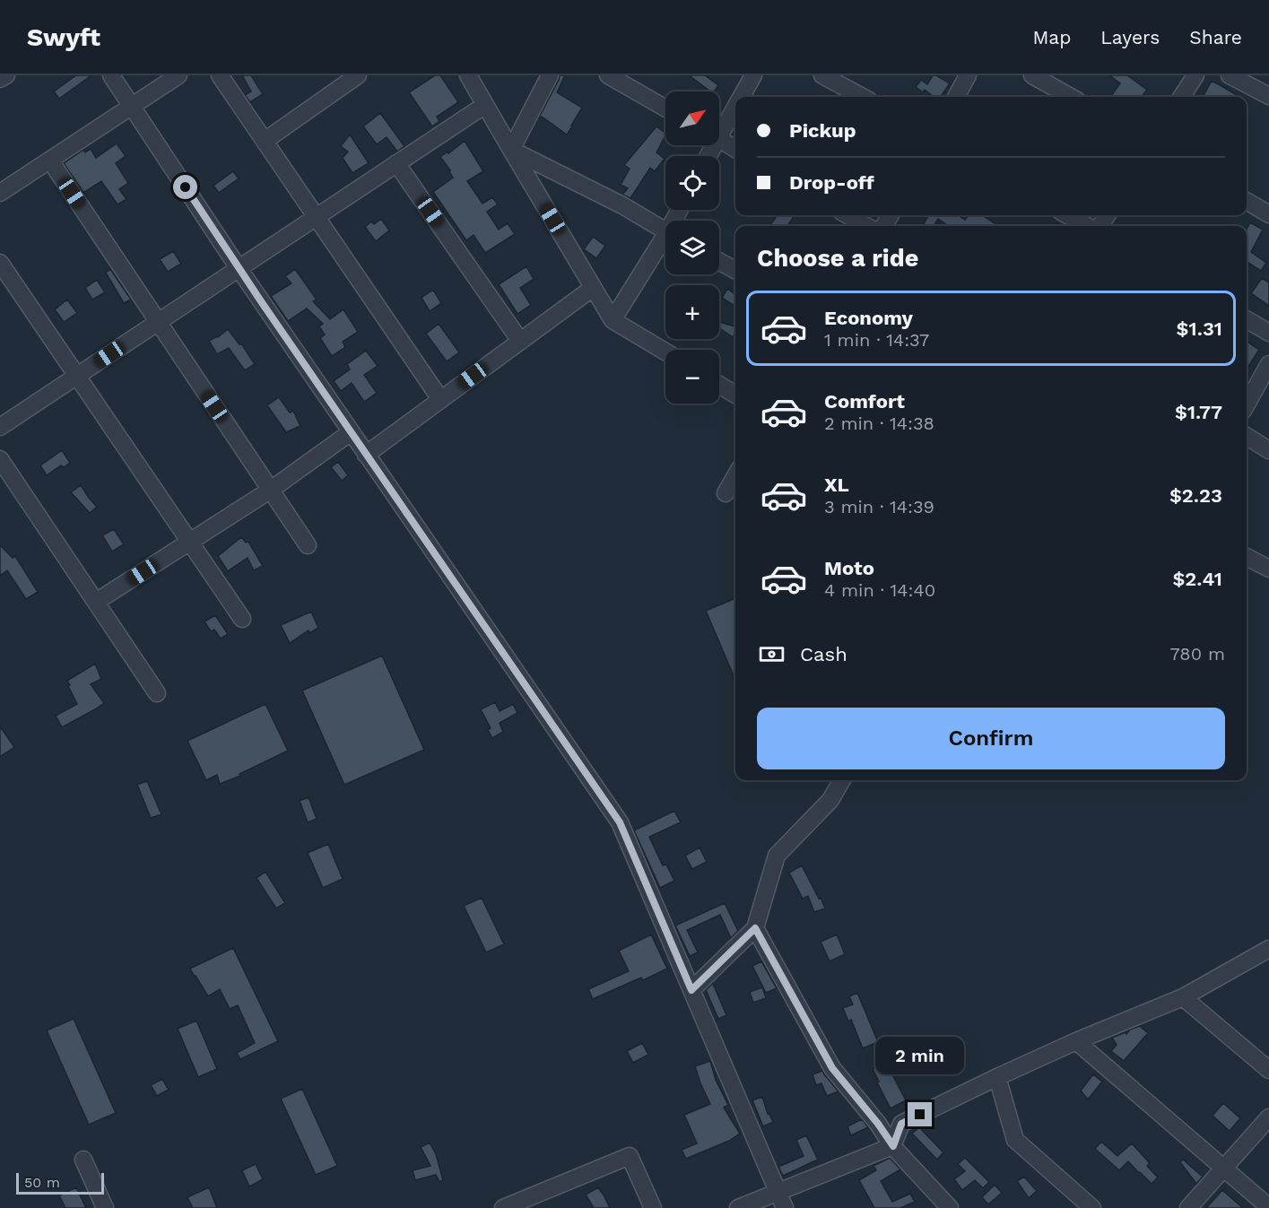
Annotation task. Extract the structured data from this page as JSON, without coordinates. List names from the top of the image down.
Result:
{
  "scale_bar": "50 m",
  "north": "top right",
  "page": {
    "header": "Swyft",
    "nav": ["Map", "Layers", "Share"],
    "map_buttons": ["+", "−"],
    "banner": ["Pickup", "Drop-off"],
    "heading": "Choose a ride",
    "list": [
      {
        "name": "Economy",
        "note": "1 min · 14:37",
        "value": "$1.31"
      },
      {
        "name": "Comfort",
        "note": "2 min · 14:38",
        "value": "$1.77"
      },
      {
        "name": "XL",
        "note": "3 min · 14:39",
        "value": "$2.23"
      },
      {
        "name": "Moto",
        "note": "4 min · 14:40",
        "value": "$2.41"
      }
    ],
    "pay": ["Cash", "780 m"],
    "buttons": "Confirm",
    "bubble": "2 min",
    "scale": "50 m"
  }
}
